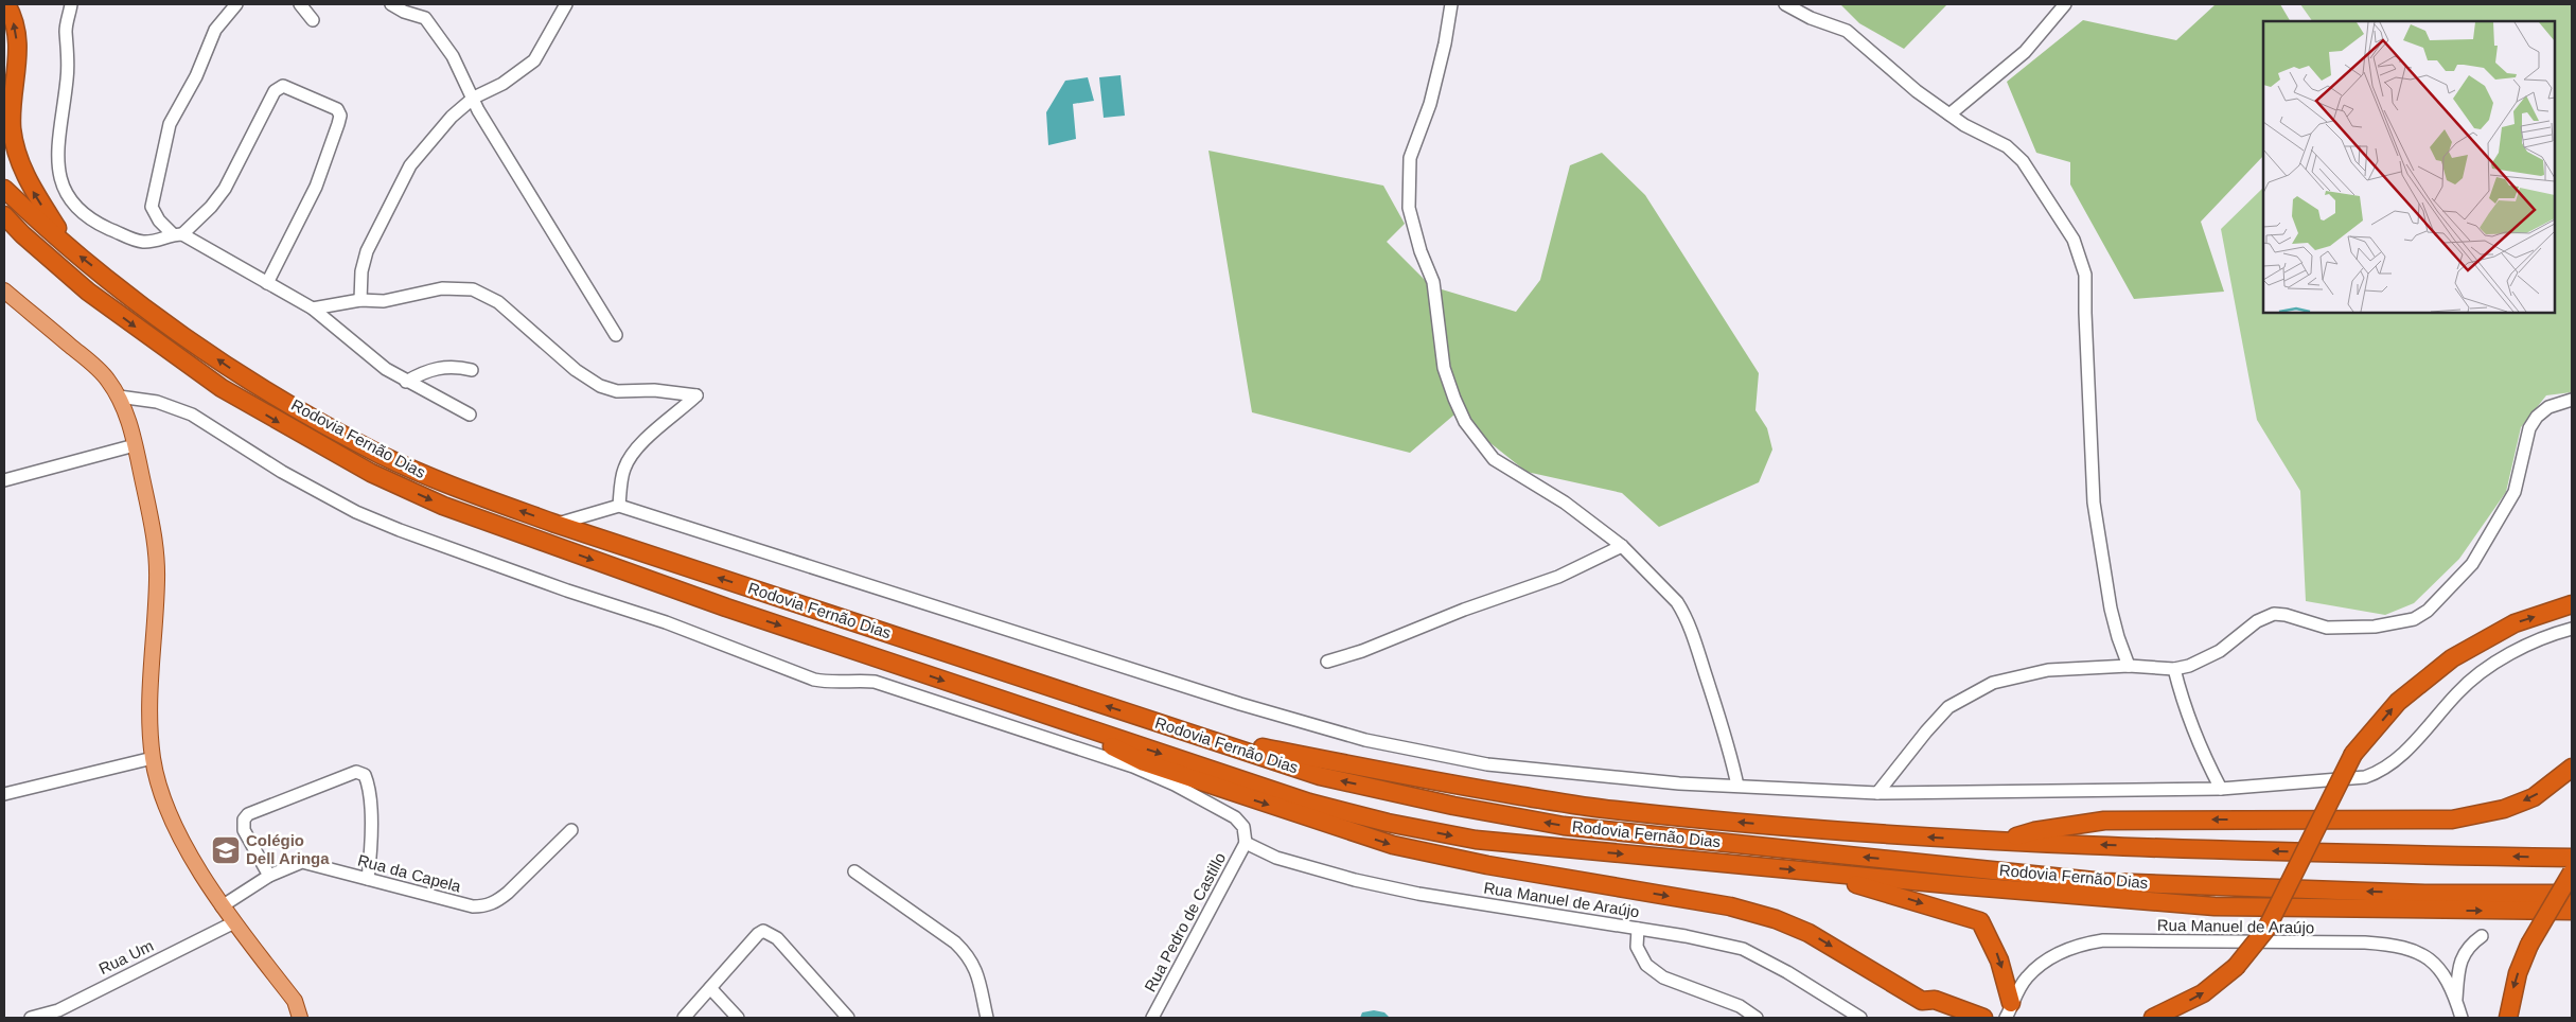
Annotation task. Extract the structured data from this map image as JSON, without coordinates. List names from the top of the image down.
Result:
{
  "streets": {
    "highway": ["Rodovia Fernão Dias"],
    "street": [
      "Rua da Capela",
      "Rua Manuel de Araújo",
      "Rua Pedro de Castillo",
      "Rua Um"
    ]
  },
  "crossings": [
    ["Rua Manuel de Araújo", "Rua Pedro de Castillo"]
  ],
  "places": {
    "school or university": ["Colégio Dell Aringa"]
  }
}
